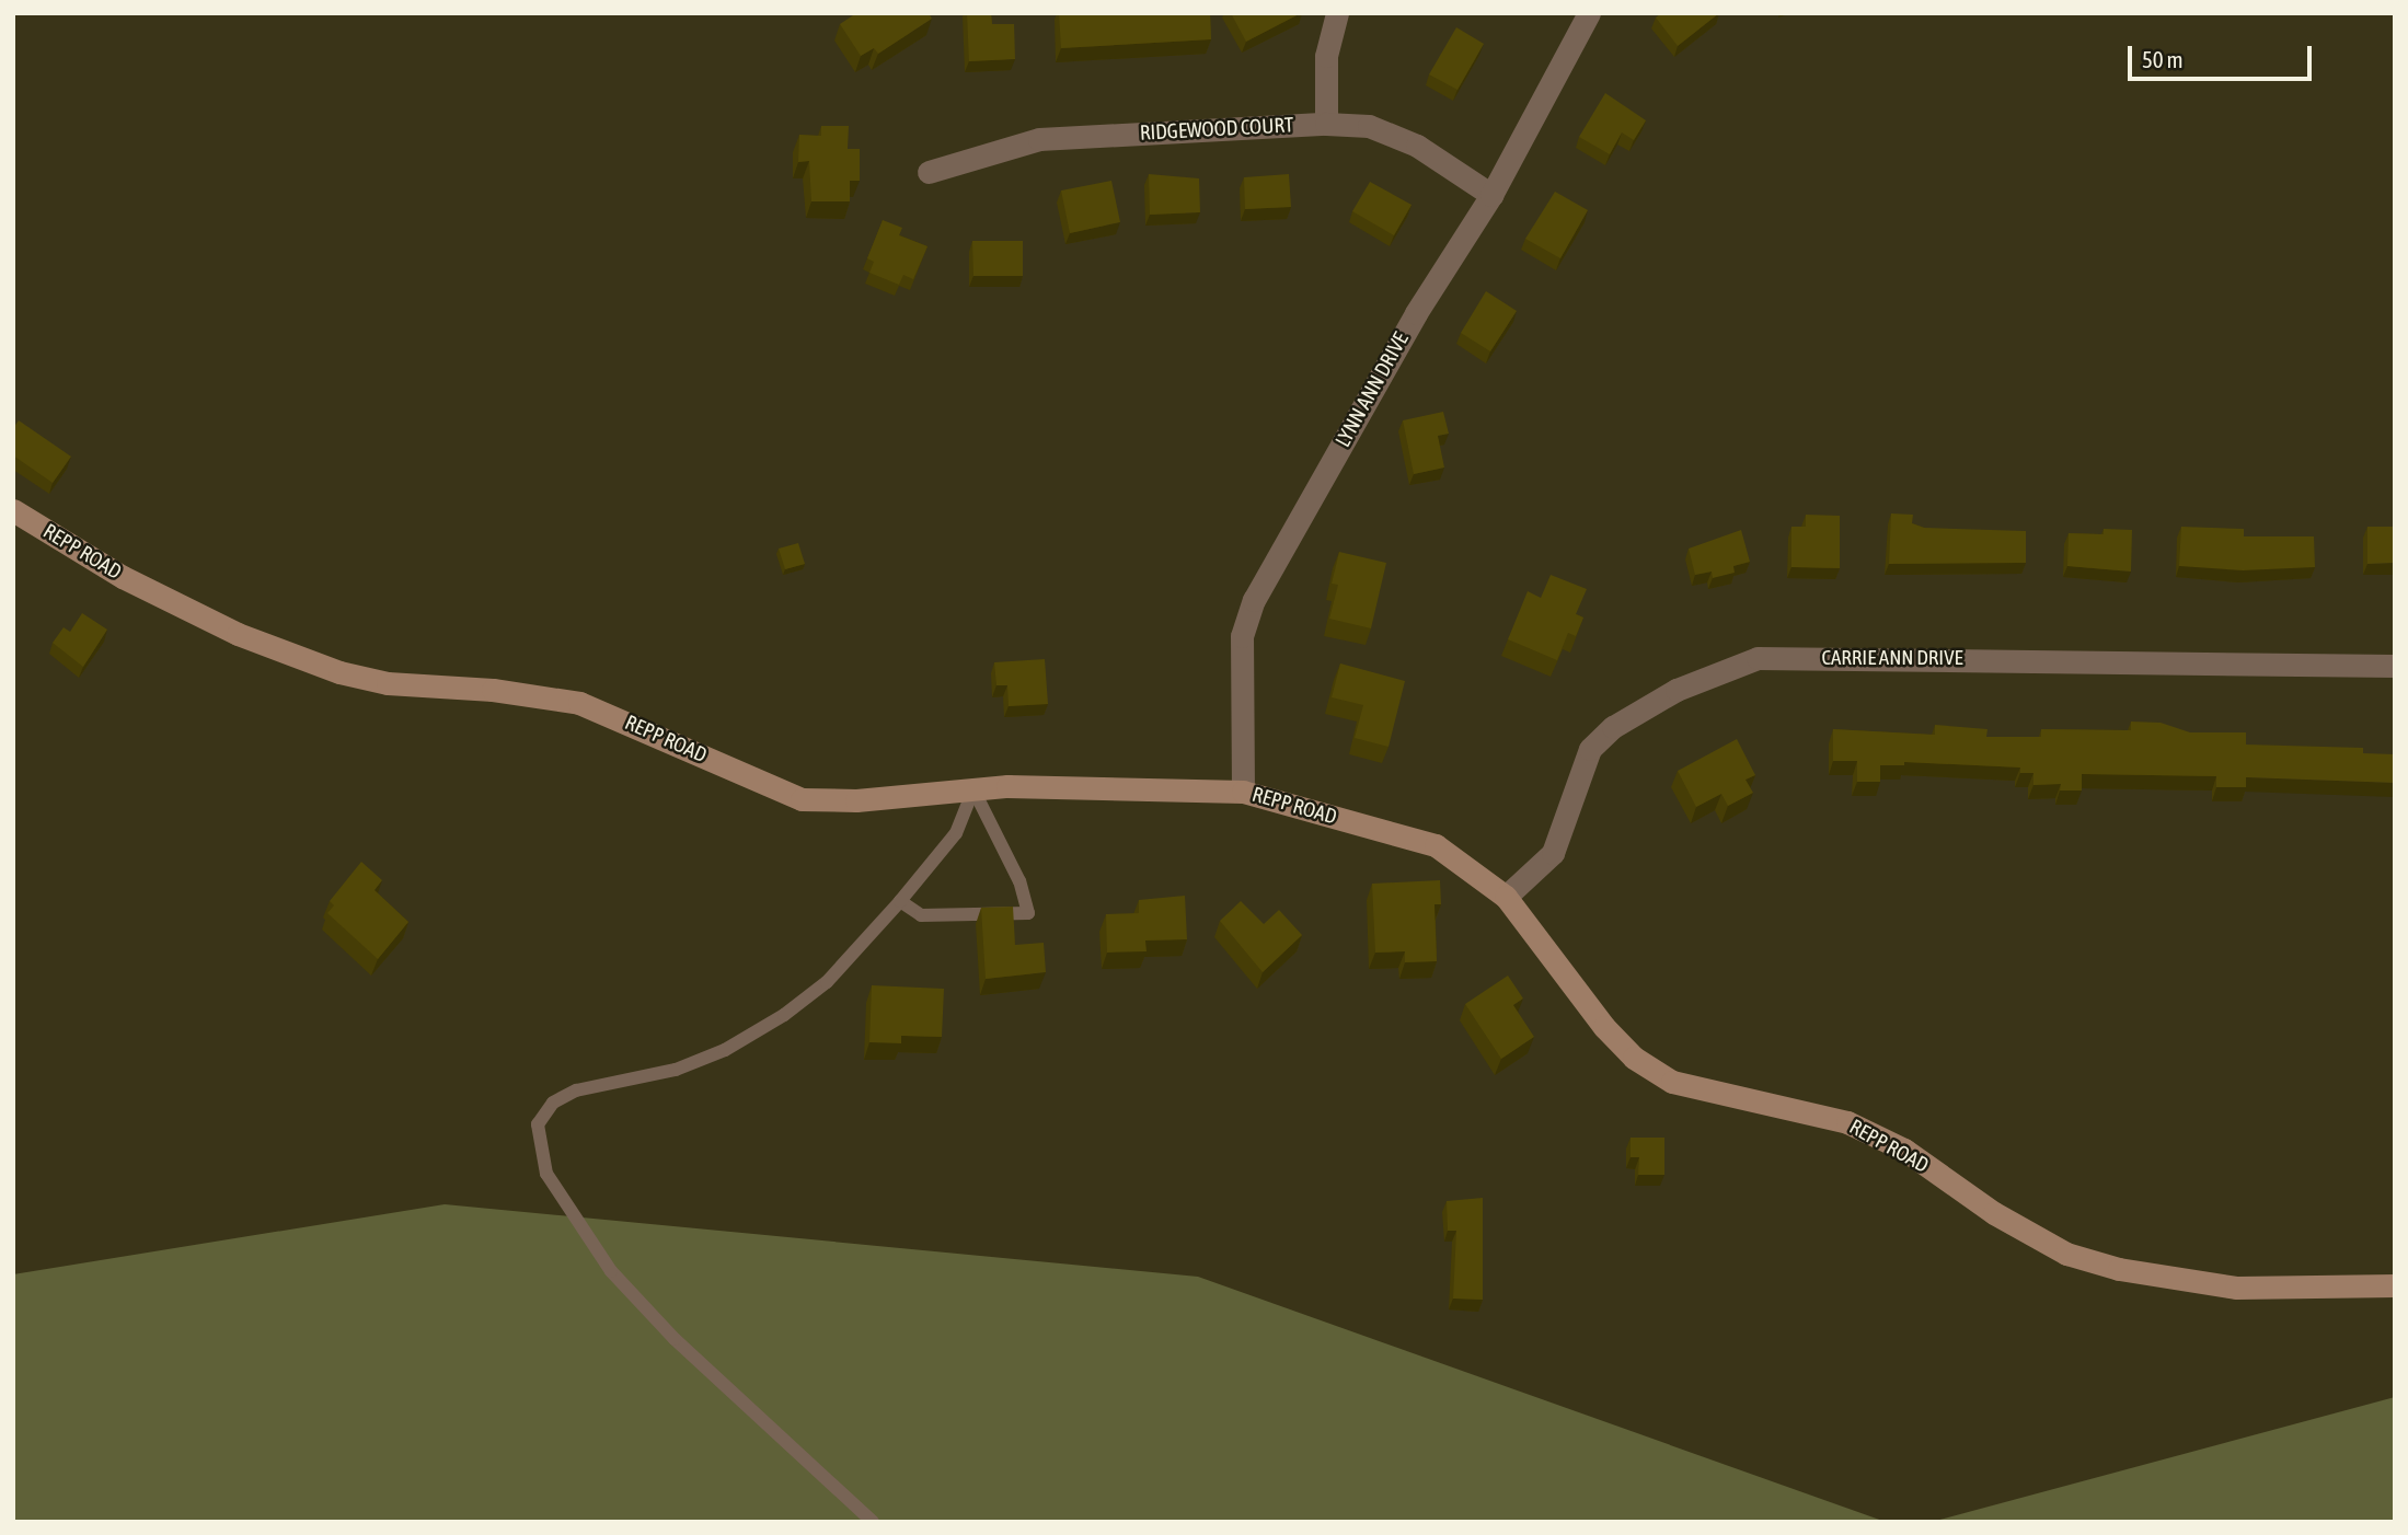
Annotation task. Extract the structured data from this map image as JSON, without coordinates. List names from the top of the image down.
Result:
{
  "streets": {
    "street": [
      "RIDGEWOOD COURT",
      "LYNN ANN DRIVE",
      "REPP ROAD",
      "CARRIE ANN DRIVE"
    ]
  },
  "crossings": [
    ["RIDGEWOOD COURT", "LYNN ANN DRIVE"],
    ["LYNN ANN DRIVE", "REPP ROAD"],
    ["REPP ROAD", "CARRIE ANN DRIVE"]
  ],
  "scale_bar": "50 m"
}
